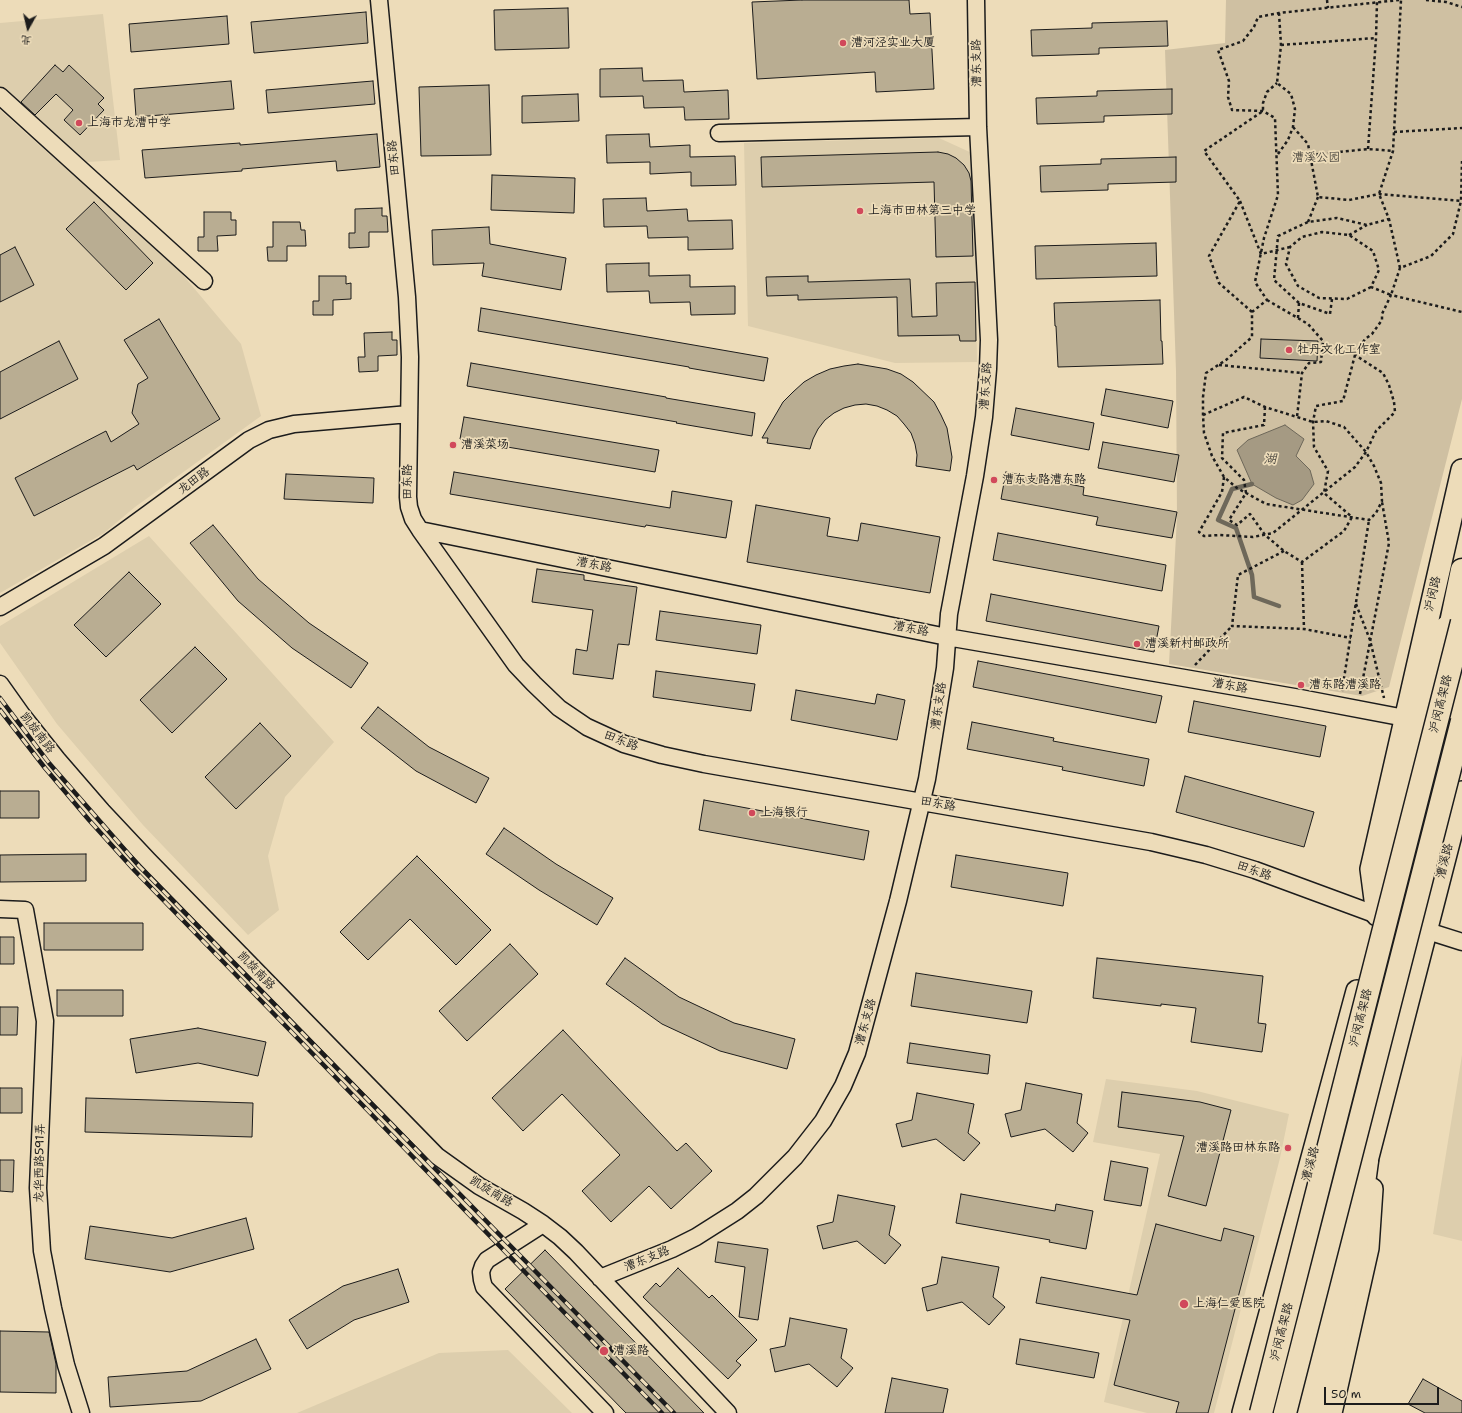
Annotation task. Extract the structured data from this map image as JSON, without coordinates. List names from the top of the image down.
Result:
{
  "streets": {
    "highway": ["沪闵高架路"],
    "main road": ["沪闵路", "漕溪路"],
    "street": [
      "漕东支路",
      "田东路",
      "龙田路",
      "漕东路",
      "凯旋南路",
      "龙华西路591弄"
    ]
  },
  "crossings": [
    ["漕东支路", "田东路"],
    ["漕东支路", "漕东路"],
    ["漕东支路", "凯旋南路"],
    ["田东路", "龙田路"],
    ["田东路", "漕东路"],
    ["田东路", "漕溪路"],
    ["漕东路", "沪闵路"],
    ["漕东路", "漕溪路"],
    ["沪闵路", "漕溪路"]
  ],
  "water": ["湖"],
  "parks": ["漕溪公园"],
  "places": [
    "漕河泾实业大厦",
    "上海市龙漕中学",
    "上海市田林第三中学",
    "牡丹文化工作室",
    "漕溪菜场",
    "漕东支路漕东路",
    "漕溪新村邮政所",
    "漕东路漕溪路",
    "上海银行",
    "漕溪路田林东路",
    "上海仁爱医院",
    "漕溪路"
  ],
  "scale_bar": "50 m",
  "north": "bottom"
}
